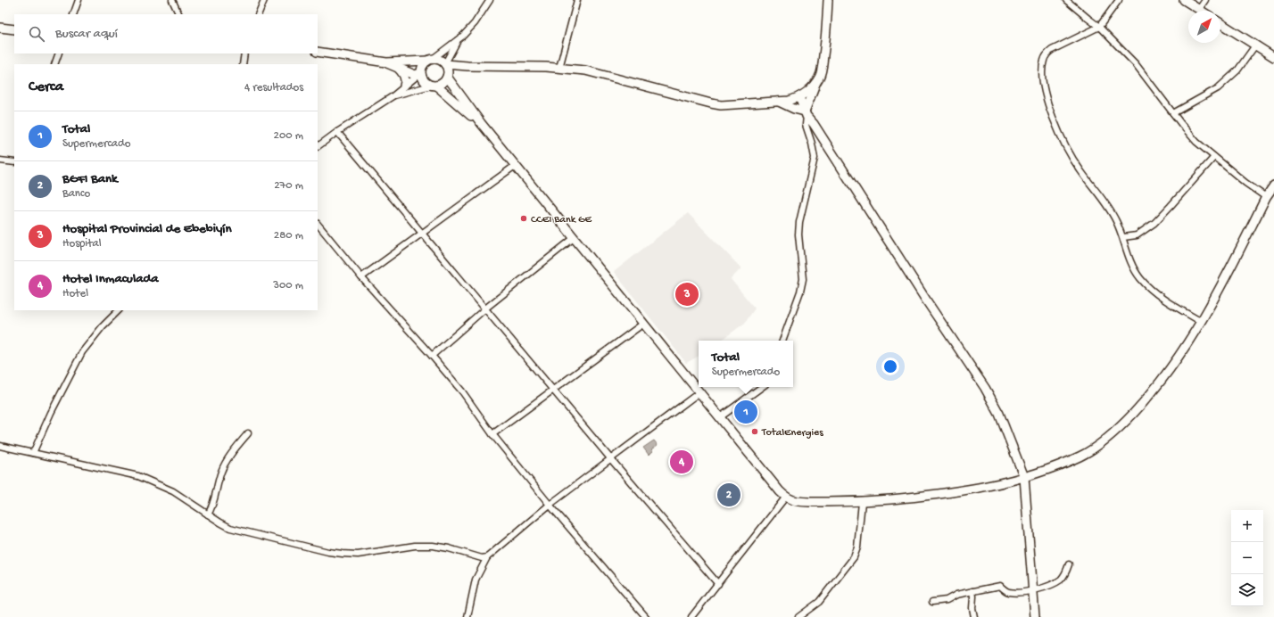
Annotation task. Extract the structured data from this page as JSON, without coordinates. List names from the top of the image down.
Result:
{
  "places": ["CCEI Bank GE", "TotalEnergies"],
  "north": "top right",
  "page": {
    "search": "Buscar aquí",
    "heading": ["Cerca", "4 resultados"],
    "list": [
      {
        "mark": "1",
        "name": "Total",
        "note": "Supermercado",
        "value": "200 m"
      },
      {
        "mark": "2",
        "name": "BGFI Bank",
        "note": "Banco",
        "value": "270 m"
      },
      {
        "mark": "3",
        "name": "Hospital Provincial de Ebebiyín",
        "note": "Hospital",
        "value": "280 m"
      },
      {
        "mark": "4",
        "name": "Hotel Inmaculada",
        "note": "Hotel",
        "value": "300 m"
      }
    ],
    "pins": [
      "3",
      "1",
      "4",
      "2"
    ],
    "popup": ["Total", "Supermercado"],
    "map_buttons": ["+", "−"]
  }
}
